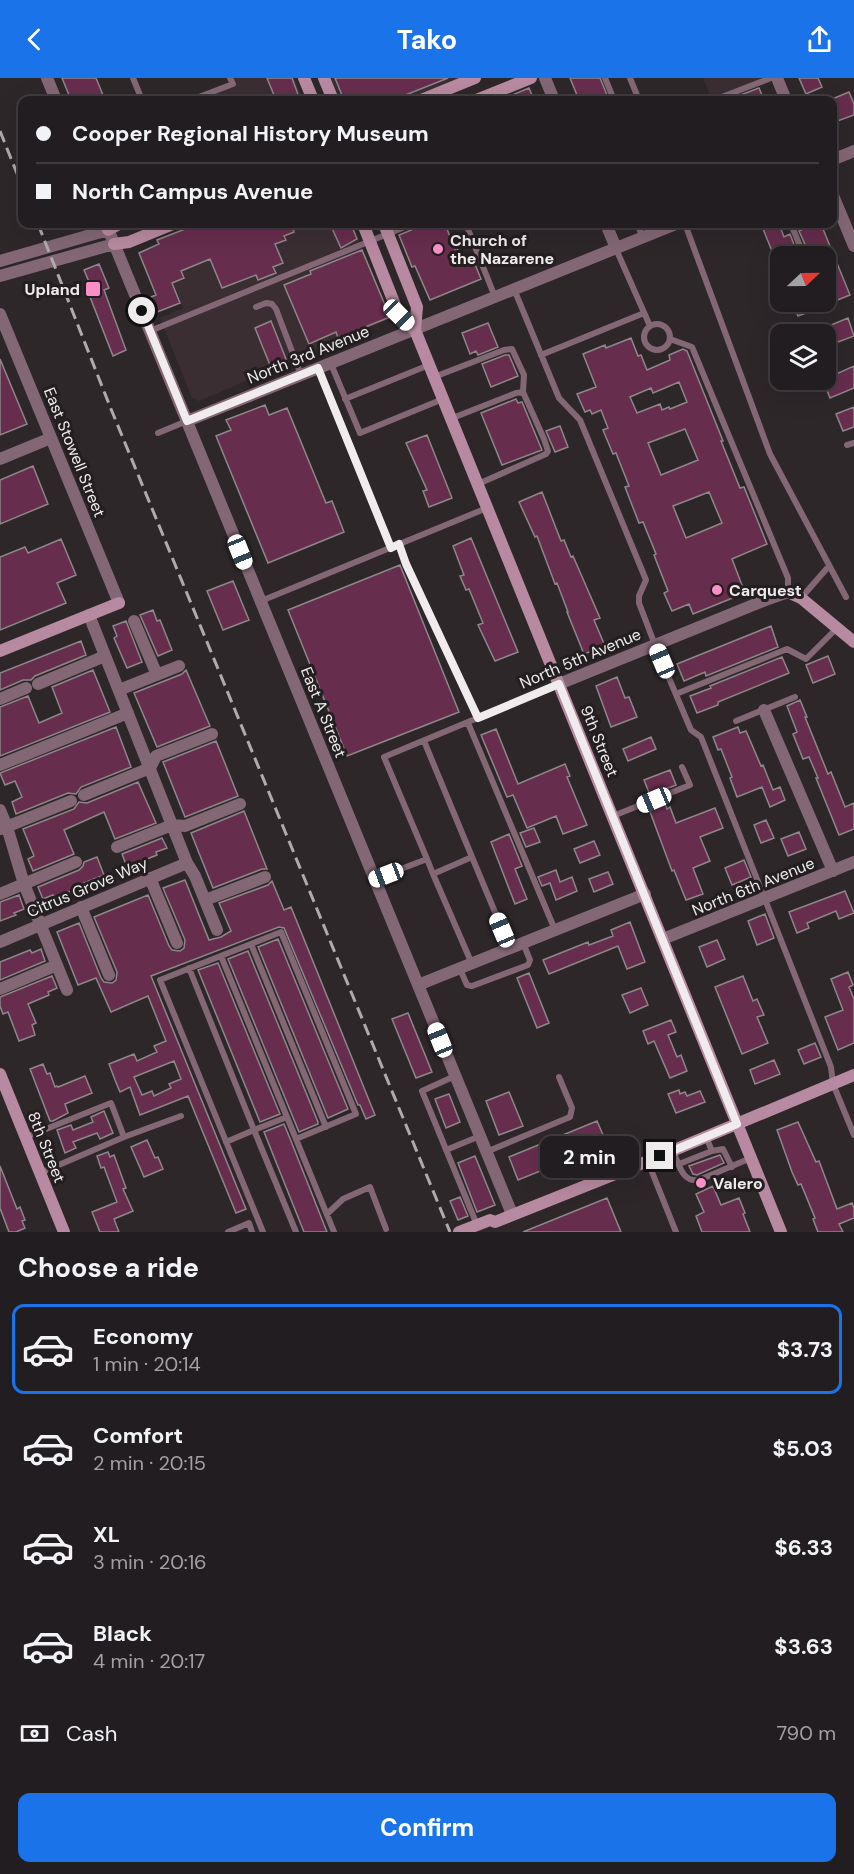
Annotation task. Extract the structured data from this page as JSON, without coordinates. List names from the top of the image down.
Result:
{
  "streets": {
    "street": [
      "North 3rd Avenue",
      "East Stowell Street",
      "North 5th Avenue",
      "East A Street",
      "9th Street",
      "North 6th Avenue",
      "Citrus Grove Way",
      "8th Street"
    ]
  },
  "crossings": [
    ["North 3rd Avenue", "East A Street"],
    ["North 3rd Avenue", "9th Street"],
    ["North 5th Avenue", "9th Street"],
    ["9th Street", "North 6th Avenue"]
  ],
  "places": {
    "other": ["Church of the Nazarene", "Carquest", "Valero"],
    "transit": ["Upland"]
  },
  "north": "right",
  "page": {
    "header": "Tako",
    "banner": ["Cooper Regional History Museum", "North Campus Avenue"],
    "bubble": "2 min",
    "heading": "Choose a ride",
    "list": [
      {
        "name": "Economy",
        "note": "1 min · 20:14",
        "value": "$3.73"
      },
      {
        "name": "Comfort",
        "note": "2 min · 20:15",
        "value": "$5.03"
      },
      {
        "name": "XL",
        "note": "3 min · 20:16",
        "value": "$6.33"
      },
      {
        "name": "Black",
        "note": "4 min · 20:17",
        "value": "$3.63"
      }
    ],
    "pay": ["Cash", "790 m"],
    "buttons": "Confirm"
  }
}
